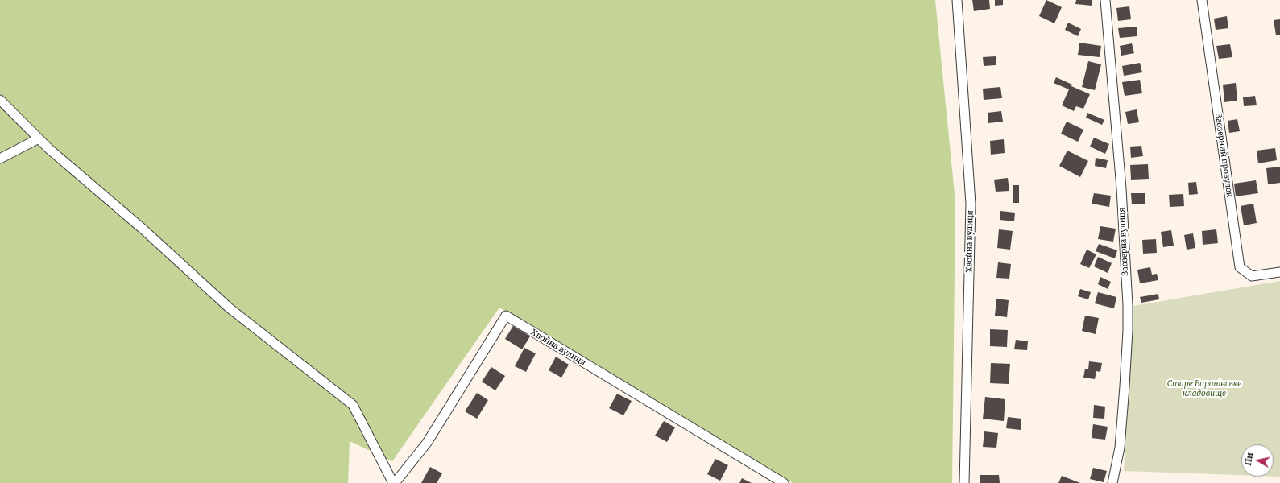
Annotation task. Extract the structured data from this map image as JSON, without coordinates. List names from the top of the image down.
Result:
{
  "streets": {
    "street": ["Заозерний провулок", "Хвойна вулиця", "Заозерна вулиця"]
  },
  "parks": ["Старе Баранівське кладовище"],
  "north": "left"
}
